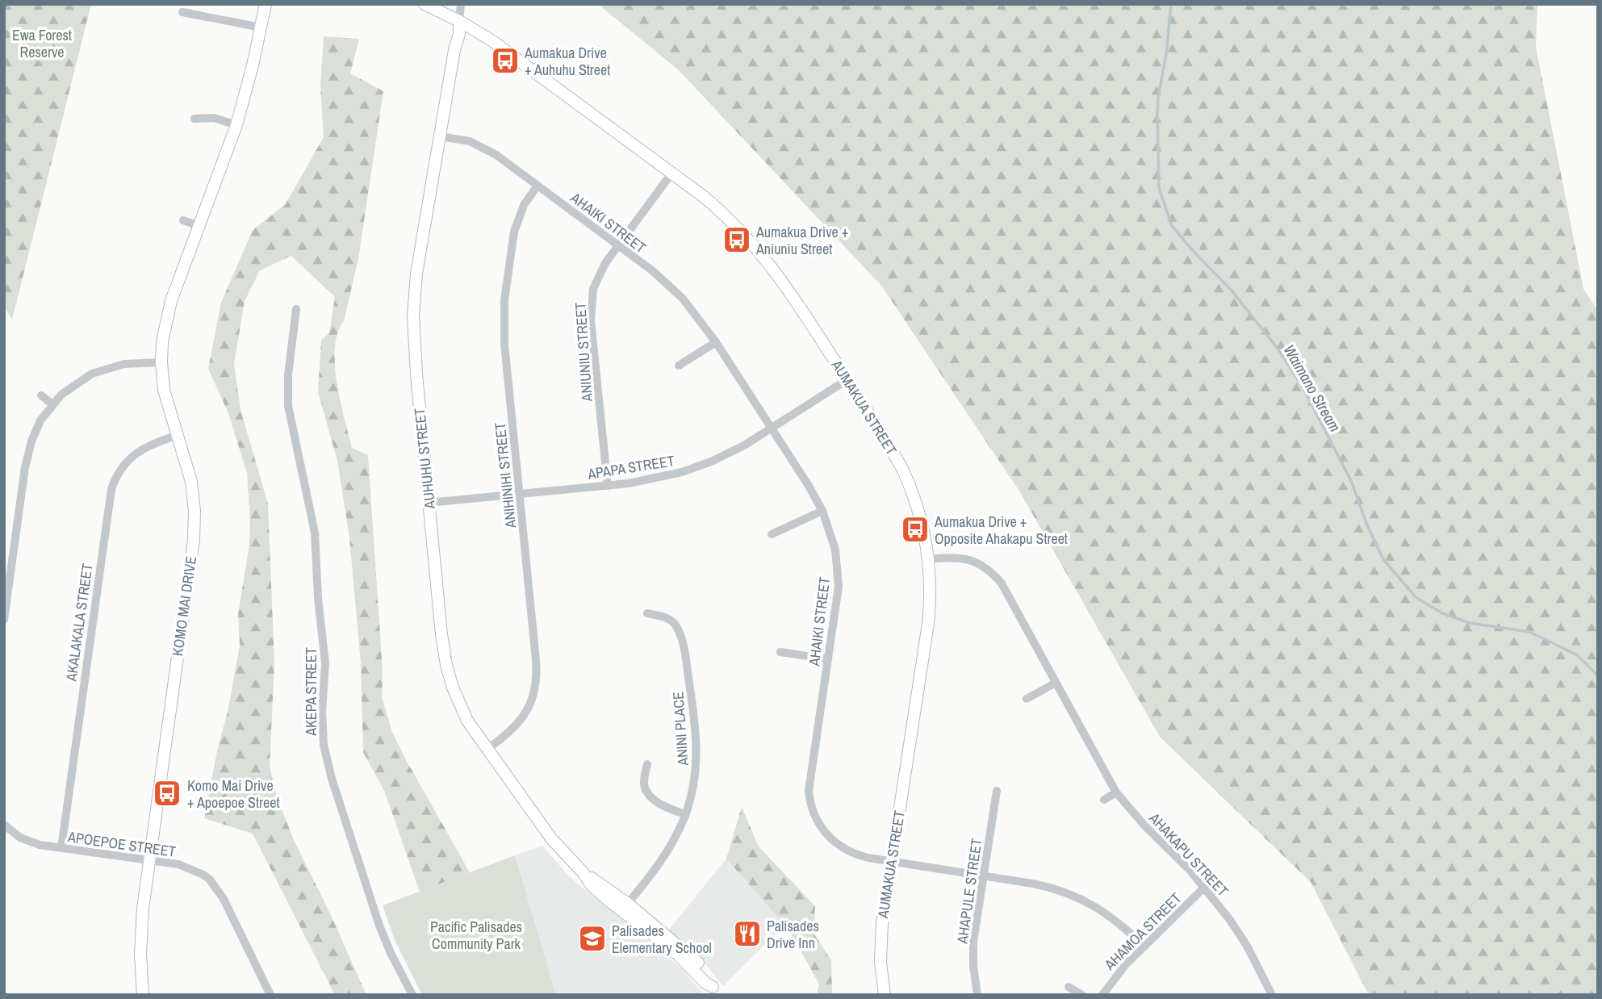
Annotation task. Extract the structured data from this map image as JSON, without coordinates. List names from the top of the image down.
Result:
{
  "streets": {
    "street": [
      "AHAIKI STREET",
      "ANIUNIU STREET",
      "AUMAKUA STREET",
      "AUHUHU STREET",
      "APAPA STREET",
      "ANIHINIHI STREET",
      "KOMO MAI DRIVE",
      "AKALAKALA STREET",
      "AKEPA STREET",
      "ANINI PLACE",
      "APOEPOE STREET",
      "AHAKAPU STREET",
      "AHAPULE STREET",
      "AHAMOA STREET"
    ]
  },
  "crossings": [
    ["AHAIKI STREET", "ANIUNIU STREET"],
    ["AHAIKI STREET", "AUMAKUA STREET"],
    ["AHAIKI STREET", "AUHUHU STREET"],
    ["AHAIKI STREET", "APAPA STREET"],
    ["AHAIKI STREET", "ANIHINIHI STREET"],
    ["AHAIKI STREET", "AHAPULE STREET"],
    ["AHAIKI STREET", "AHAMOA STREET"],
    ["ANIUNIU STREET", "AUMAKUA STREET"],
    ["ANIUNIU STREET", "APAPA STREET"],
    ["AUMAKUA STREET", "AUHUHU STREET"],
    ["AUMAKUA STREET", "APAPA STREET"],
    ["AUMAKUA STREET", "AHAKAPU STREET"],
    ["AUHUHU STREET", "APAPA STREET"],
    ["AUHUHU STREET", "ANIHINIHI STREET"],
    ["AUHUHU STREET", "ANINI PLACE"],
    ["APAPA STREET", "ANIHINIHI STREET"],
    ["KOMO MAI DRIVE", "AKALAKALA STREET"],
    ["KOMO MAI DRIVE", "APOEPOE STREET"],
    ["AKALAKALA STREET", "APOEPOE STREET"],
    ["AHAKAPU STREET", "AHAMOA STREET"]
  ],
  "water": ["Waimano Stream"],
  "parks": ["Ewa Forest Reserve", "Pacific Palisades Community Park"],
  "places": {
    "bus stop": [
      "Aumakua Drive + Auhuhu Street",
      "Aumakua Drive + Aniuniu Street",
      "Aumakua Drive + Opposite Ahakapu Street",
      "Komo Mai Drive + Apoepoe Street"
    ],
    "restaurant": ["Palisades Drive Inn"],
    "school or university": ["Palisades Elementary School"]
  }
}
